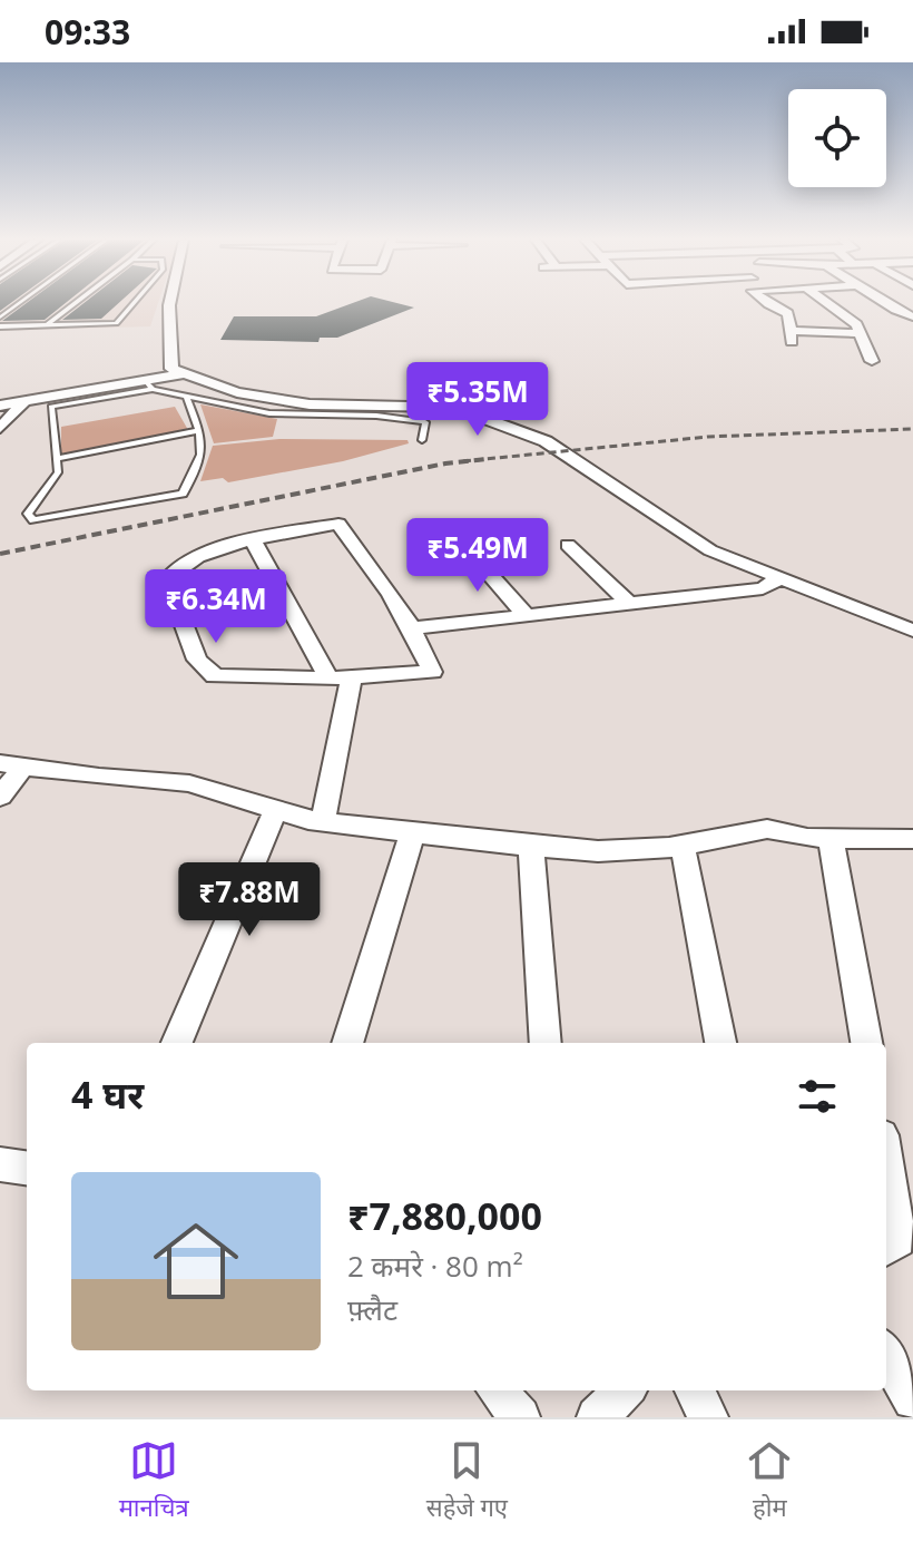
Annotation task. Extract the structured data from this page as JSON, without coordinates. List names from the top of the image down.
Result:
{
  "page": {
    "status": "09:33",
    "price": [
      "₹5.35M",
      "₹5.49M",
      "₹6.34M",
      "₹7.88M"
    ],
    "heading": "4 घर",
    "list": [
      {
        "name": "₹7,880,000",
        "note": "2 कमरे · 80 m² · फ़्लैट"
      }
    ],
    "tabs": ["मानचित्र", "सहेजे गए", "होम"]
  }
}
